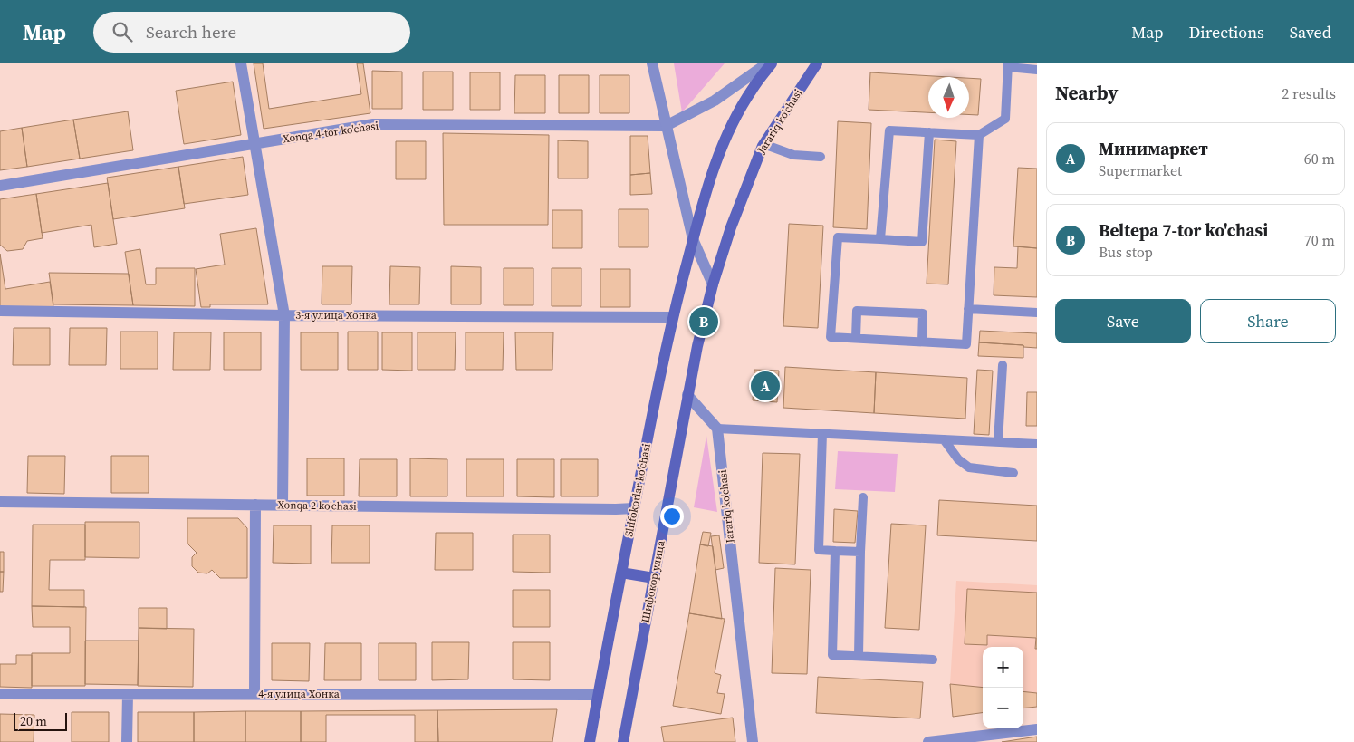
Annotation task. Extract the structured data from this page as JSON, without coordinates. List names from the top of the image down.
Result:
{
  "streets": {
    "main road": ["Jarariq ko'chasi", "Shifokorlar ko'chasi", "Шифокор улица"],
    "street": [
      "Xonqa 4-tor ko'chasi",
      "3-я улица Хонка",
      "Xonqa 2 ko'chasi",
      "4-я улица Хонка"
    ]
  },
  "crossings": [
    ["Jarariq ko'chasi", "Шифокор улица"],
    ["3-я улица Хонка", "Shifokorlar ko'chasi"],
    ["Shifokorlar ko'chasi", "Xonqa 2 ko'chasi"],
    ["Shifokorlar ko'chasi", "4-я улица Хонка"]
  ],
  "scale_bar": "20 m",
  "north": "bottom",
  "page": {
    "header": "Map",
    "search": "Search here",
    "nav": ["Map", "Directions", "Saved"],
    "heading": ["Nearby", "2 results"],
    "list": [
      {
        "mark": "A",
        "name": "Минимаркет",
        "note": "Supermarket",
        "value": "60 m"
      },
      {
        "mark": "B",
        "name": "Beltepa 7-tor ko'chasi",
        "note": "Bus stop",
        "value": "70 m"
      }
    ],
    "buttons": ["Save", "Share"],
    "pins": ["B", "A"],
    "map_buttons": ["+", "−"],
    "scale": "20 m"
  }
}
